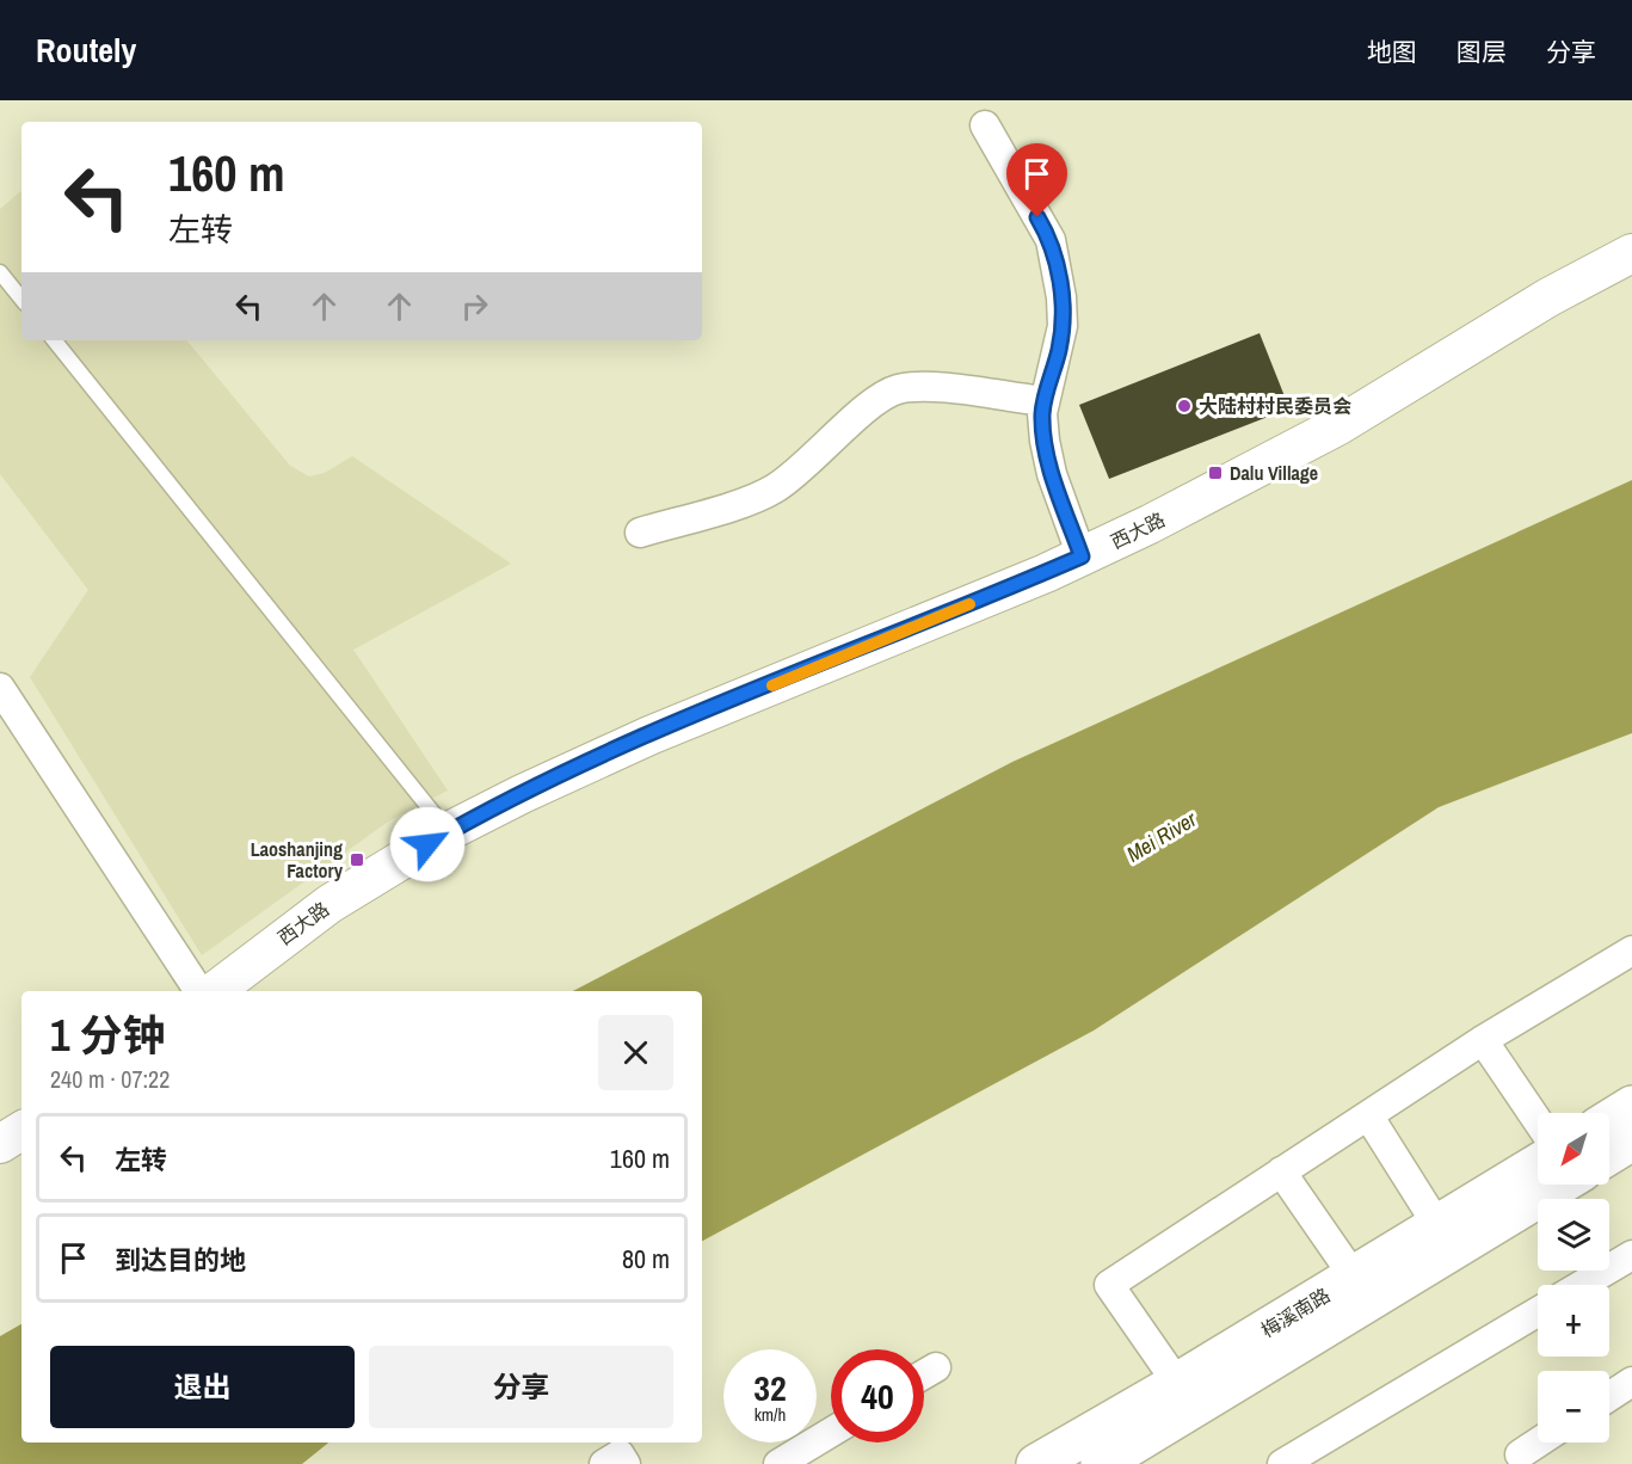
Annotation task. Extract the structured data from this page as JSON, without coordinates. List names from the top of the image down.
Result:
{
  "streets": {
    "main road": ["梅溪南路"],
    "street": ["西大路"]
  },
  "water": ["Mei River"],
  "places": {
    "other": ["大陆村村民委员会"],
    "transit": ["Dalu Village", "Laoshanjing Factory"]
  },
  "north": "bottom left",
  "page": {
    "header": "Routely",
    "nav": ["地图", "图层", "分享"],
    "turn": ["160 m", "左转"],
    "heading": ["1 分钟", "240 m · 07:22"],
    "map_buttons": ["+", "−"],
    "list": [
      {
        "name": "左转",
        "value": "160 m"
      },
      {
        "name": "到达目的地",
        "value": "80 m"
      }
    ],
    "buttons": ["退出", "分享"],
    "speed": "32 km/h",
    "limit": "40"
  }
}
